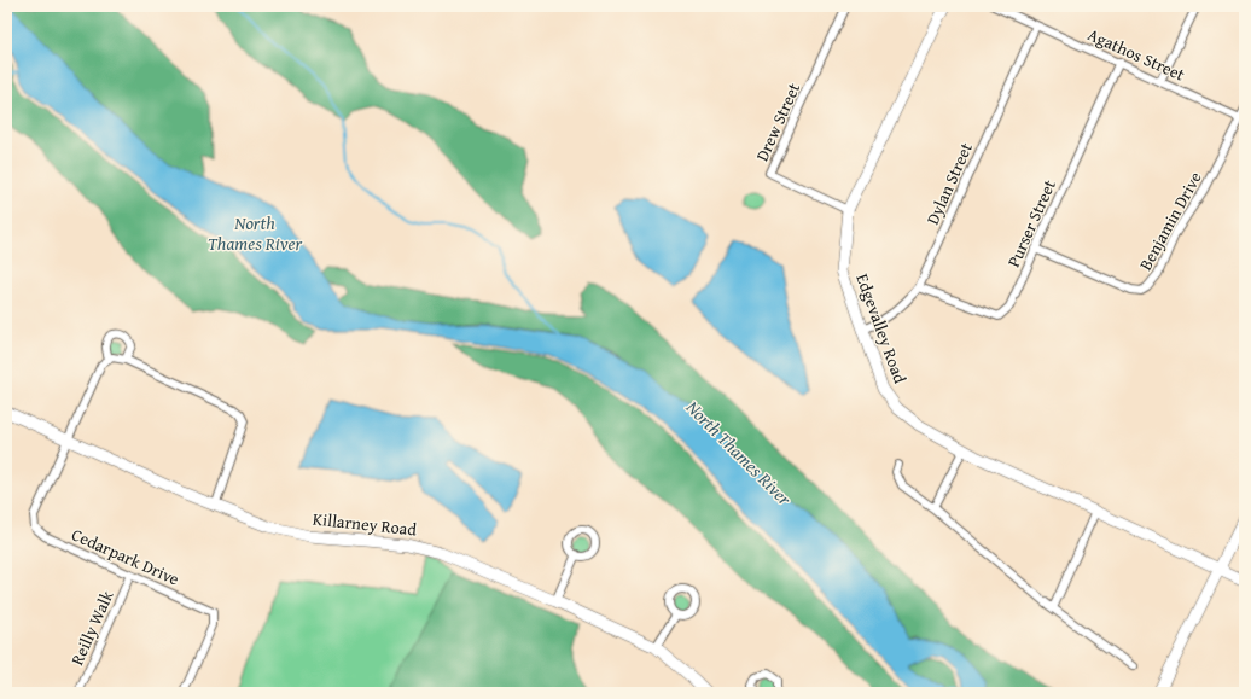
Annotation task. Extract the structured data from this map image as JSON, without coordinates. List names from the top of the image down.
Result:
{
  "streets": {
    "street": [
      "Agathos Street",
      "Drew Street",
      "Dylan Street",
      "Benjamin Drive",
      "Purser Street",
      "Edgevalley Road",
      "Killarney Road",
      "Cedarpark Drive",
      "Reilly Walk"
    ]
  },
  "crossings": [
    ["Agathos Street", "Dylan Street"],
    ["Agathos Street", "Benjamin Drive"],
    ["Agathos Street", "Purser Street"],
    ["Drew Street", "Edgevalley Road"],
    ["Dylan Street", "Purser Street"],
    ["Dylan Street", "Edgevalley Road"],
    ["Benjamin Drive", "Purser Street"],
    ["Killarney Road", "Cedarpark Drive"],
    ["Cedarpark Drive", "Reilly Walk"]
  ],
  "water": ["North Thames River"]
}
